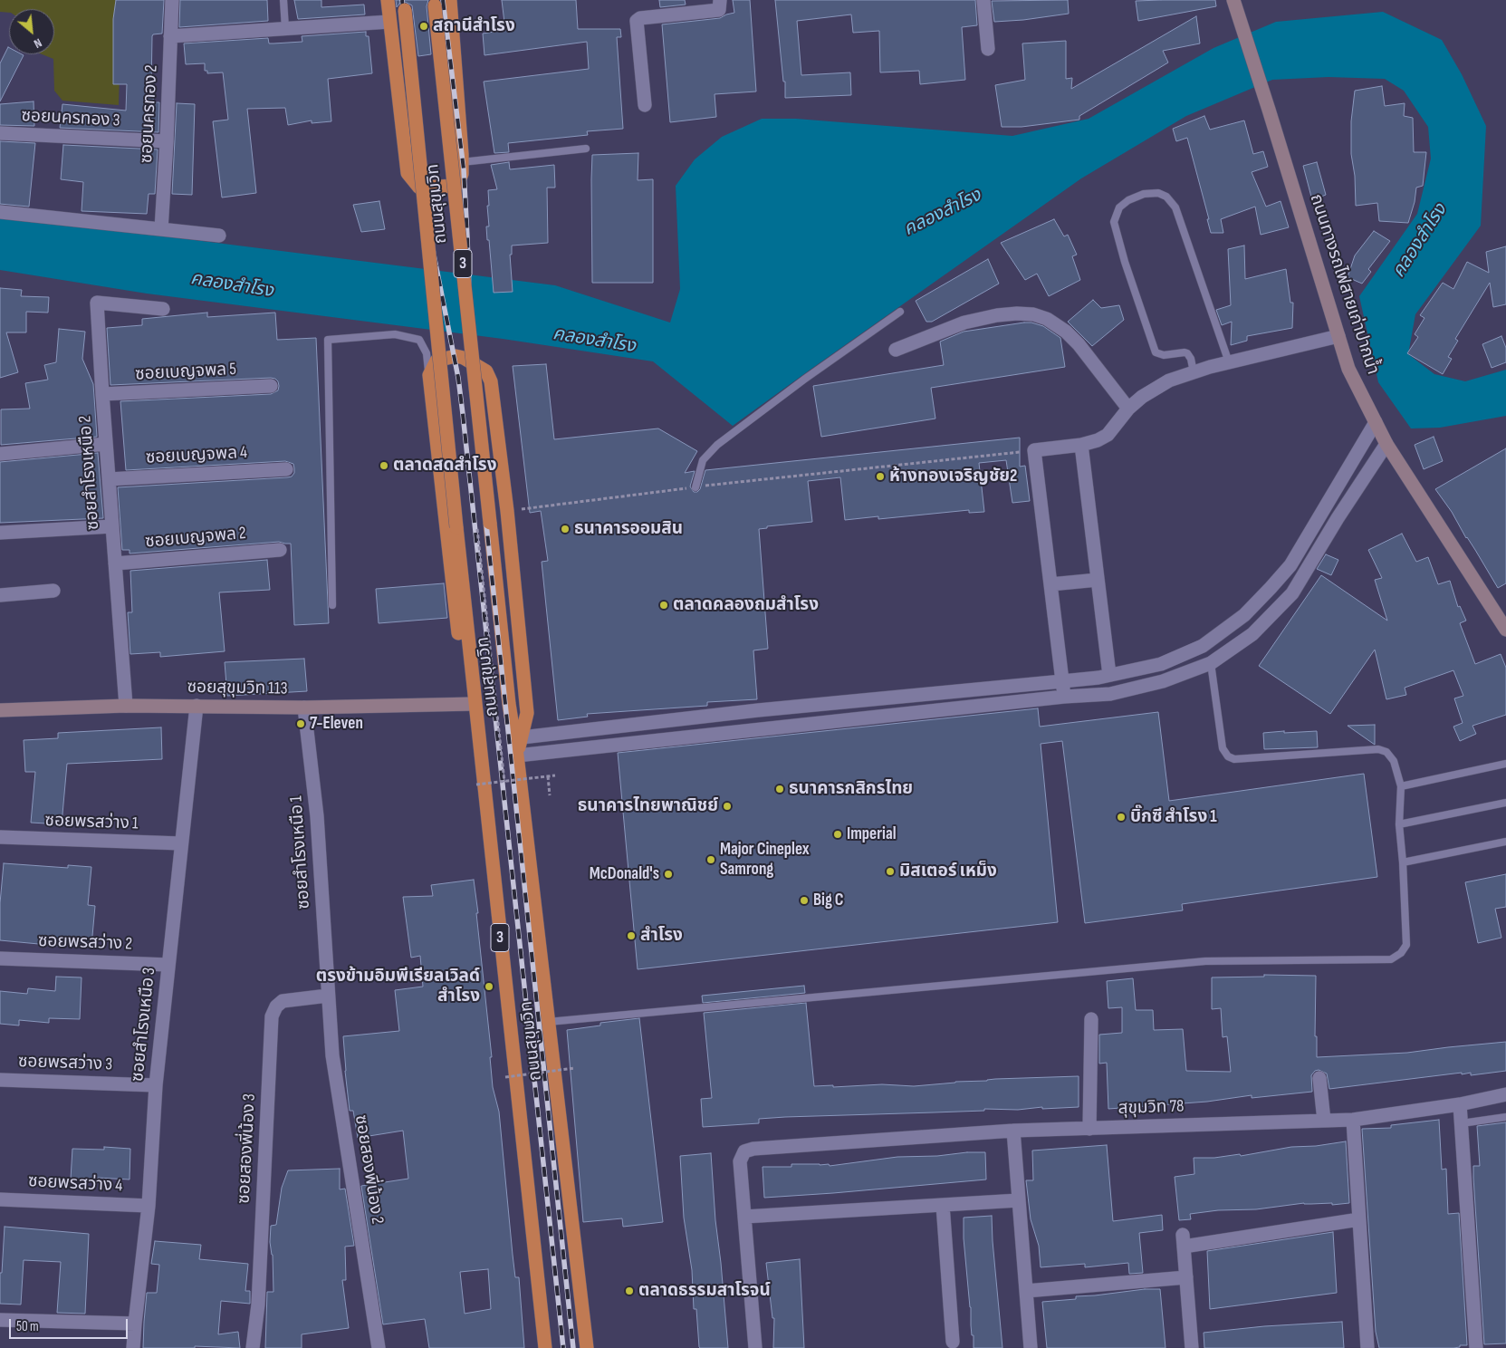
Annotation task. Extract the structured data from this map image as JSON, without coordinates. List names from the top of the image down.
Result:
{
  "streets": {
    "highway": ["ถนนสุขุมวิท", "3"],
    "main road": ["ถนนทางรถไฟสายเก่าปากน้ำ", "ซอยสุขุมวิท 113"],
    "street": [
      "ซอยนครทอง 2",
      "ซอยนครทอง 3",
      "ซอยเบญจพล 5",
      "ซอยเบญจพล 4",
      "ซอยสำโรงเหนือ 2",
      "ซอยเบญจพล 2",
      "ซอยพรสว่าง 1",
      "ซอยสำโรงเหนือ 1",
      "ซอยพรสว่าง 2",
      "ซอยสำโรงเหนือ 3",
      "ซอยพรสว่าง 3",
      "สุขุมวิท 78",
      "ซอยสองพี่น้อง 3",
      "ซอยสองพี่น้อง 2",
      "ซอยพรสว่าง 4"
    ]
  },
  "crossings": [
    ["ซอยนครทอง 2", "ซอยนครทอง 3"],
    ["ถนนสุขุมวิท", "ซอยสุขุมวิท 113"],
    ["ซอยเบญจพล 5", "ซอยสำโรงเหนือ 2"],
    ["ซอยเบญจพล 4", "ซอยสำโรงเหนือ 2"],
    ["ซอยสำโรงเหนือ 2", "ซอยเบญจพล 2"],
    ["ซอยสำโรงเหนือ 2", "ซอยสุขุมวิท 113"],
    ["ซอยสุขุมวิท 113", "ซอยสำโรงเหนือ 1"],
    ["ซอยสุขุมวิท 113", "ซอยสำโรงเหนือ 3"],
    ["ซอยพรสว่าง 1", "ซอยสำโรงเหนือ 3"],
    ["ซอยสำโรงเหนือ 1", "ซอยสองพี่น้อง 3"],
    ["ซอยสำโรงเหนือ 1", "ซอยสองพี่น้อง 2"],
    ["ซอยพรสว่าง 2", "ซอยสำโรงเหนือ 3"],
    ["ซอยสำโรงเหนือ 3", "ซอยพรสว่าง 3"],
    ["ซอยสำโรงเหนือ 3", "ซอยพรสว่าง 4"],
    ["ซอยสองพี่น้อง 3", "ซอยสองพี่น้อง 2"]
  ],
  "water": ["คลองสำโรง"],
  "places": [
    "สถานีสำโรง",
    "ตลาดสดสำโรง",
    "ห้างทองเจริญชัย2",
    "ธนาคารออมสิน",
    "ตลาดคลองถมสำโรง",
    "7-Eleven",
    "ธนาคารกสิกรไทย",
    "ธนาคารไทยพาณิชย์",
    "บิ๊กซี สำโรง 1",
    "Imperial",
    "Major Cineplex Samrong",
    "มิสเตอร์ เหม็ง",
    "McDonald's",
    "Big C",
    "สำโรง",
    "ตรงข้ามอิมพีเรียลเวิลด์ สําโรง",
    "ตลาดธรรมสาโรจน์"
  ],
  "scale_bar": "50 m",
  "north": "bottom right"
}
